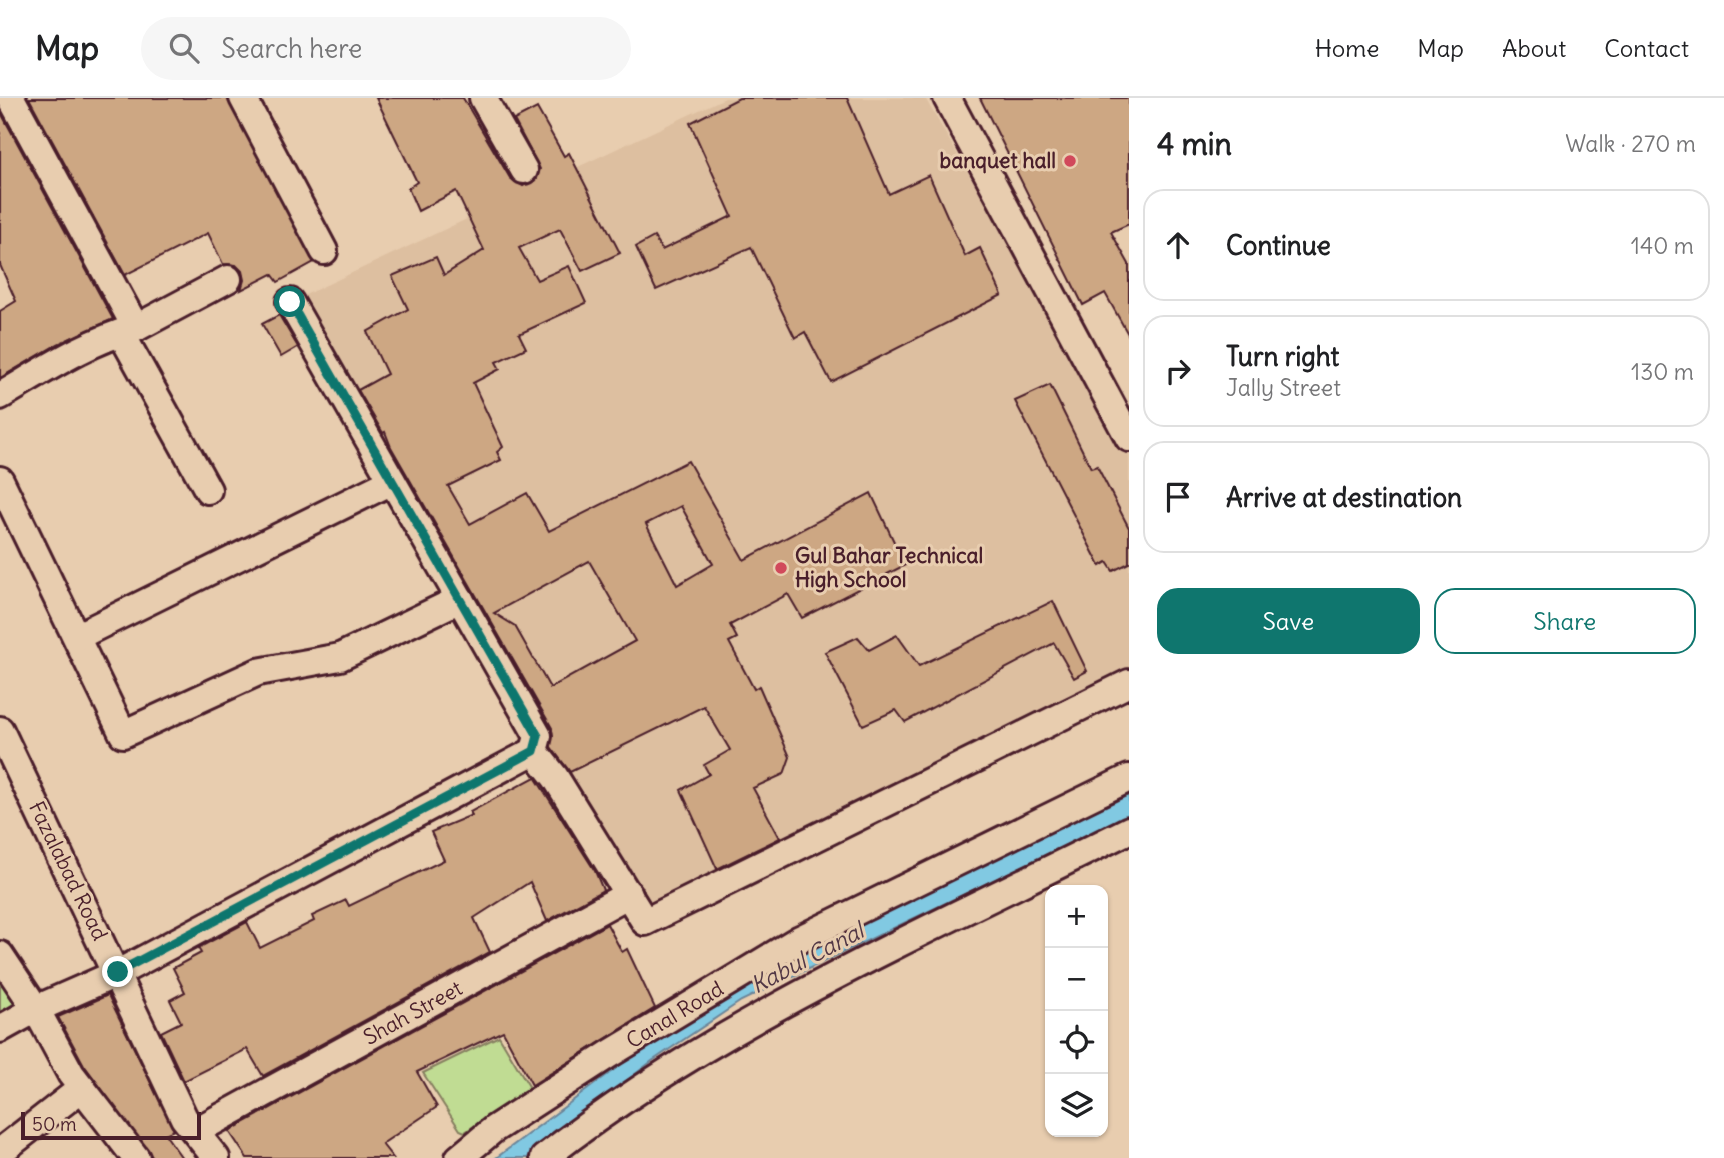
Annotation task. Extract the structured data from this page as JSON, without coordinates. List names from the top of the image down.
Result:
{
  "streets": {
    "street": ["Fazalabad Road", "Shah Street", "Canal Road"]
  },
  "crossings": [
    ["Fazalabad Road", "Shah Street"]
  ],
  "water": ["Kabul Canal"],
  "places": ["banquet hall", "Gul Bahar Technical High School"],
  "scale_bar": "50 m",
  "page": {
    "header": "Map",
    "search": "Search here",
    "nav": [
      "Home",
      "Map",
      "About",
      "Contact"
    ],
    "heading": ["4 min", "Walk · 270 m"],
    "list": [
      ["Continue", "140 m"],
      ["Turn right", "Jally Street", "130 m"],
      "Arrive at destination"
    ],
    "buttons": ["Save", "Share"],
    "map_buttons": ["+", "−"],
    "scale": "50 m"
  }
}
